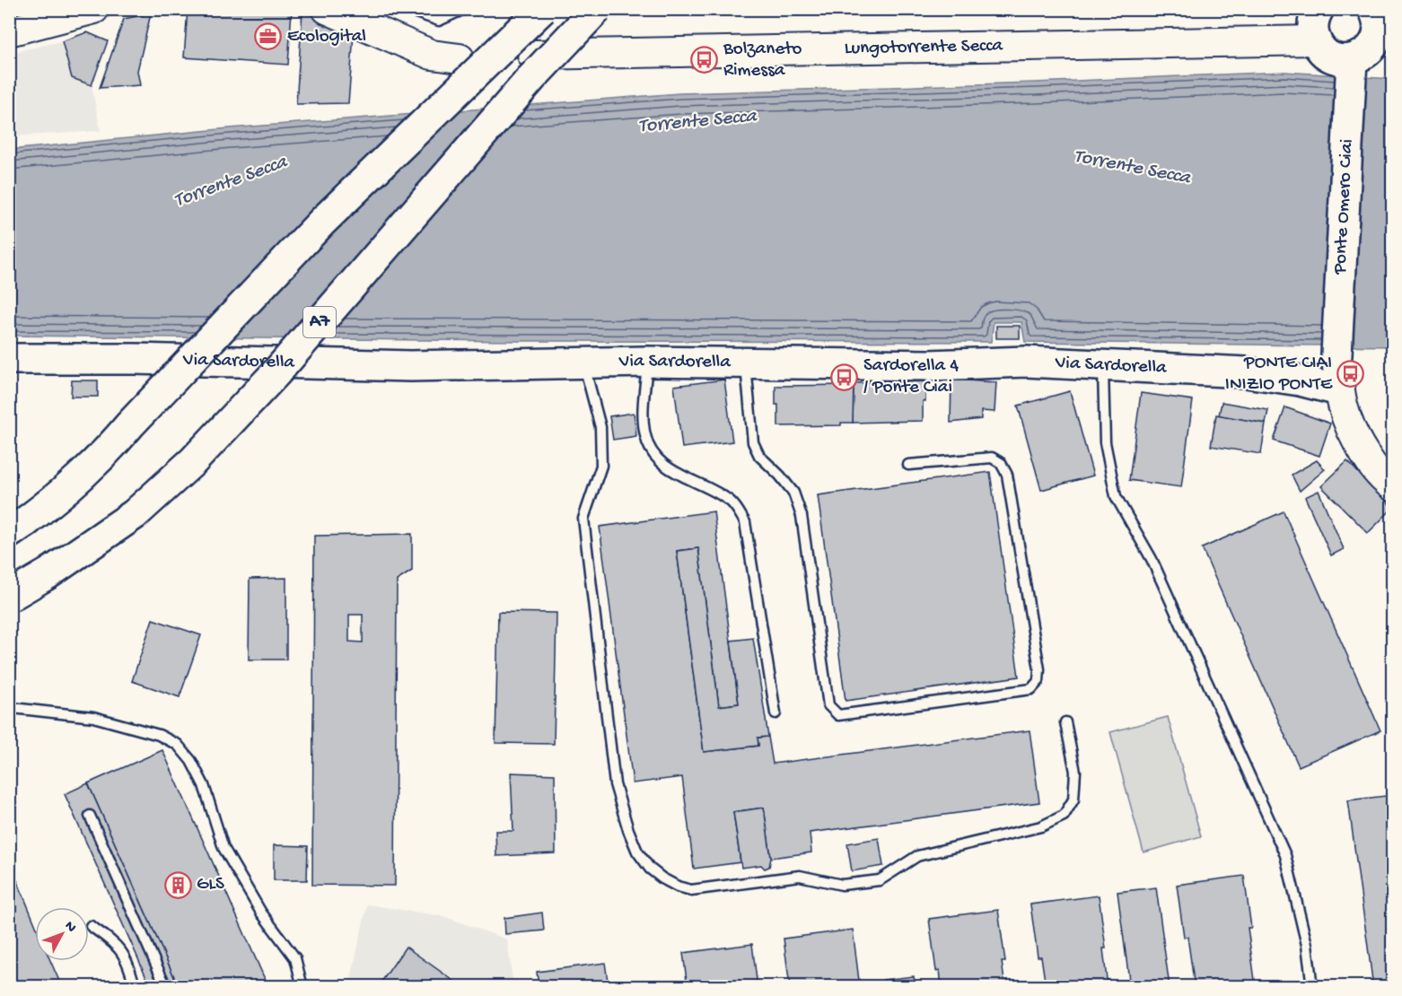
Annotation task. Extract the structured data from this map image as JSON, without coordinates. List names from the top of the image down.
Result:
{
  "streets": {
    "main road": [
      "Lungotorrente Secca",
      "Ponte Omero Ciai",
      "A7",
      "Via Sardorella"
    ]
  },
  "water": ["Torrente Secca"],
  "places": {
    "office": ["Ecologital"],
    "bus stop": ["Bolzaneto Rimessa", "PONTE CIAI INIZIO PONTE", "Sardorella 4 / Ponte Ciai"],
    "building": ["GLS"]
  },
  "north": "top right"
}
